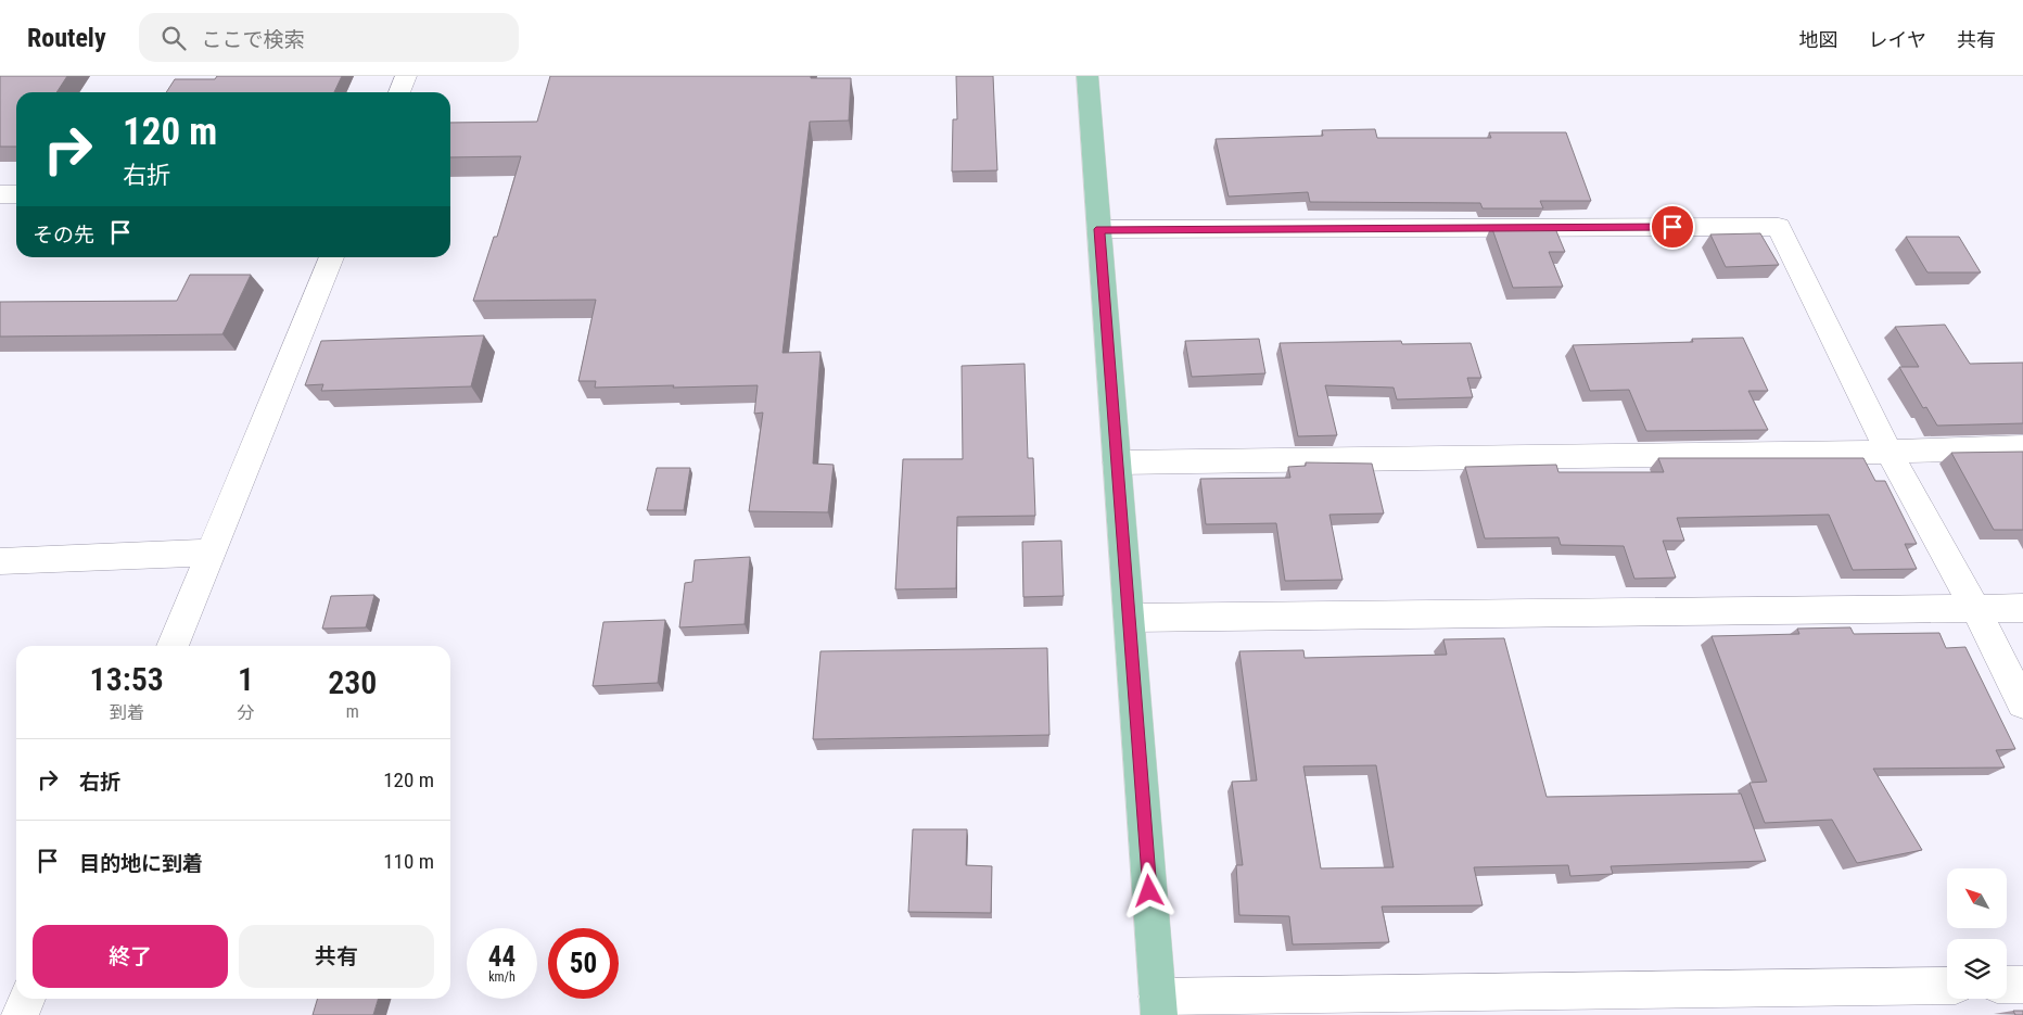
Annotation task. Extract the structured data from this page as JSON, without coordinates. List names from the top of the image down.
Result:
{
  "north": "top left",
  "page": {
    "header": "Routely",
    "search": "ここで検索",
    "nav": ["地図", "レイヤ", "共有"],
    "turn": ["120 m", "右折"],
    "then": "その先",
    "eta": [
      "13:53",
      "到着",
      "1",
      "分",
      "230",
      "m"
    ],
    "list": [
      {
        "name": "右折",
        "value": "120 m"
      },
      {
        "name": "目的地に到着",
        "value": "110 m"
      }
    ],
    "buttons": ["終了", "共有"],
    "speed": "44 km/h",
    "limit": "50"
  }
}
